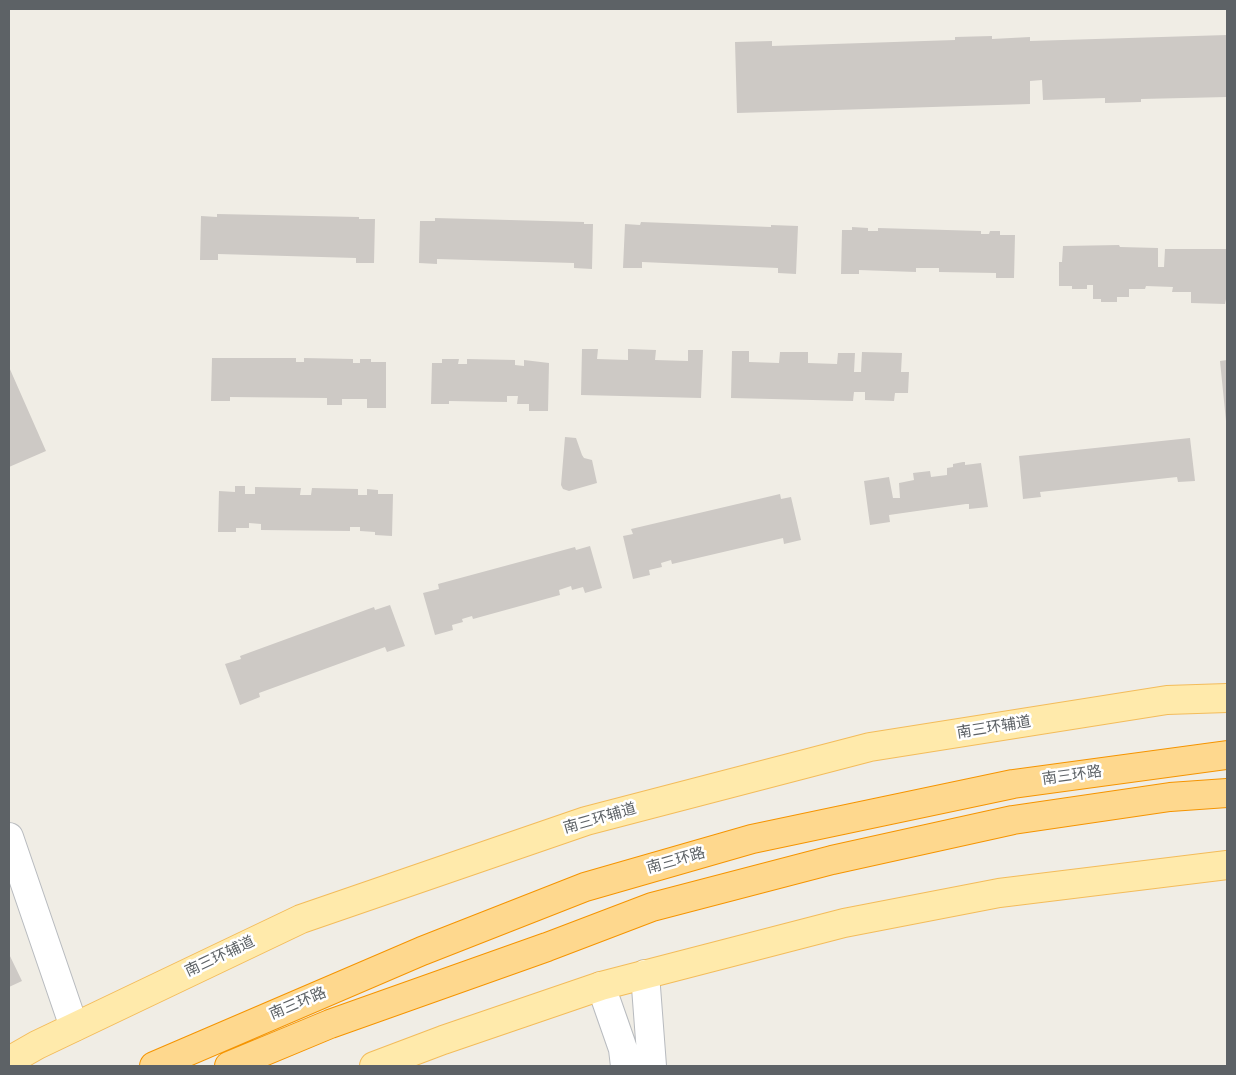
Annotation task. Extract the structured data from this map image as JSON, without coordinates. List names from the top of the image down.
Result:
{
  "streets": {
    "highway": ["南三环路"],
    "main road": ["南三环辅道"]
  }
}
